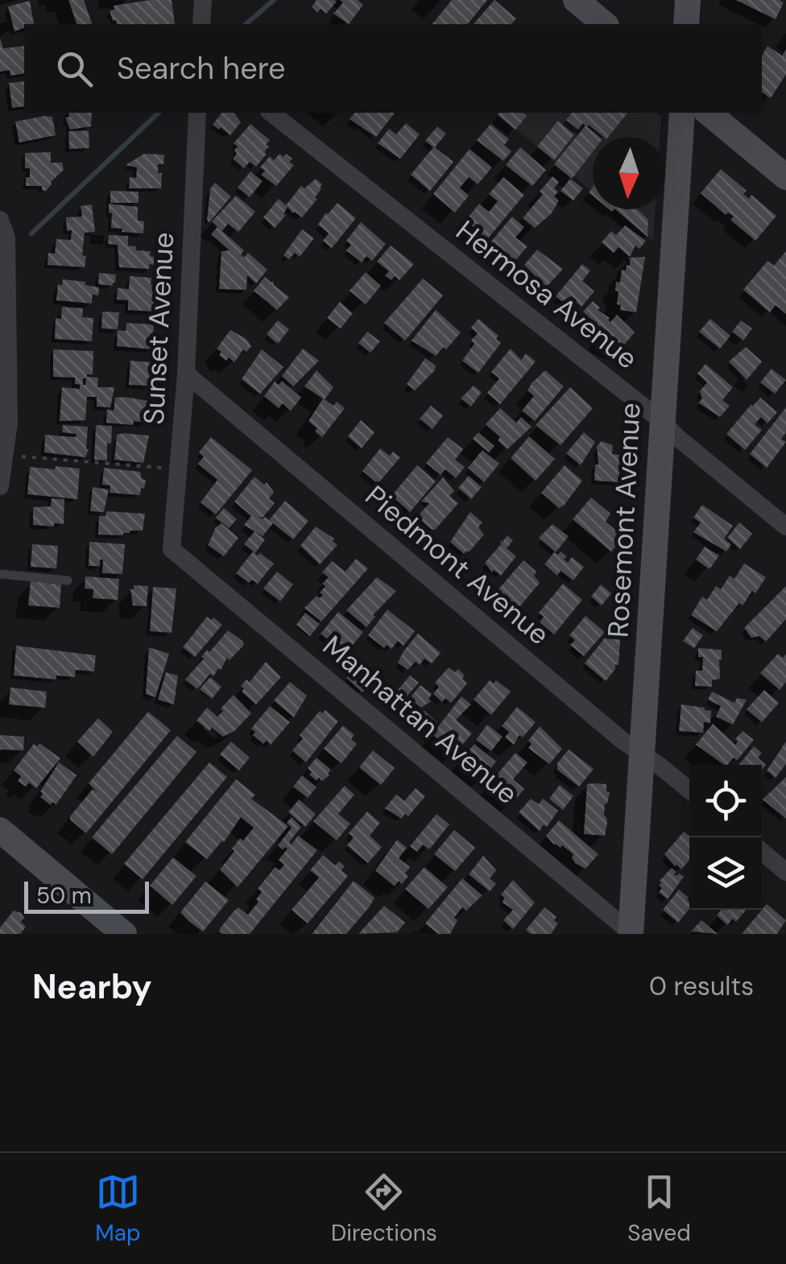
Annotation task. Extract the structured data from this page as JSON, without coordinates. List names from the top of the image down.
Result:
{
  "streets": {
    "street": [
      "Hermosa Avenue",
      "Sunset Avenue",
      "Rosemont Avenue",
      "Piedmont Avenue",
      "Manhattan Avenue"
    ]
  },
  "crossings": [
    ["Hermosa Avenue", "Rosemont Avenue"],
    ["Sunset Avenue", "Piedmont Avenue"],
    ["Sunset Avenue", "Manhattan Avenue"],
    ["Rosemont Avenue", "Piedmont Avenue"],
    ["Rosemont Avenue", "Manhattan Avenue"]
  ],
  "scale_bar": "50 m",
  "north": "bottom",
  "page": {
    "search": "Search here",
    "scale": "50 m",
    "heading": ["Nearby", "0 results"],
    "nav": ["Map", "Directions", "Saved"]
  }
}
